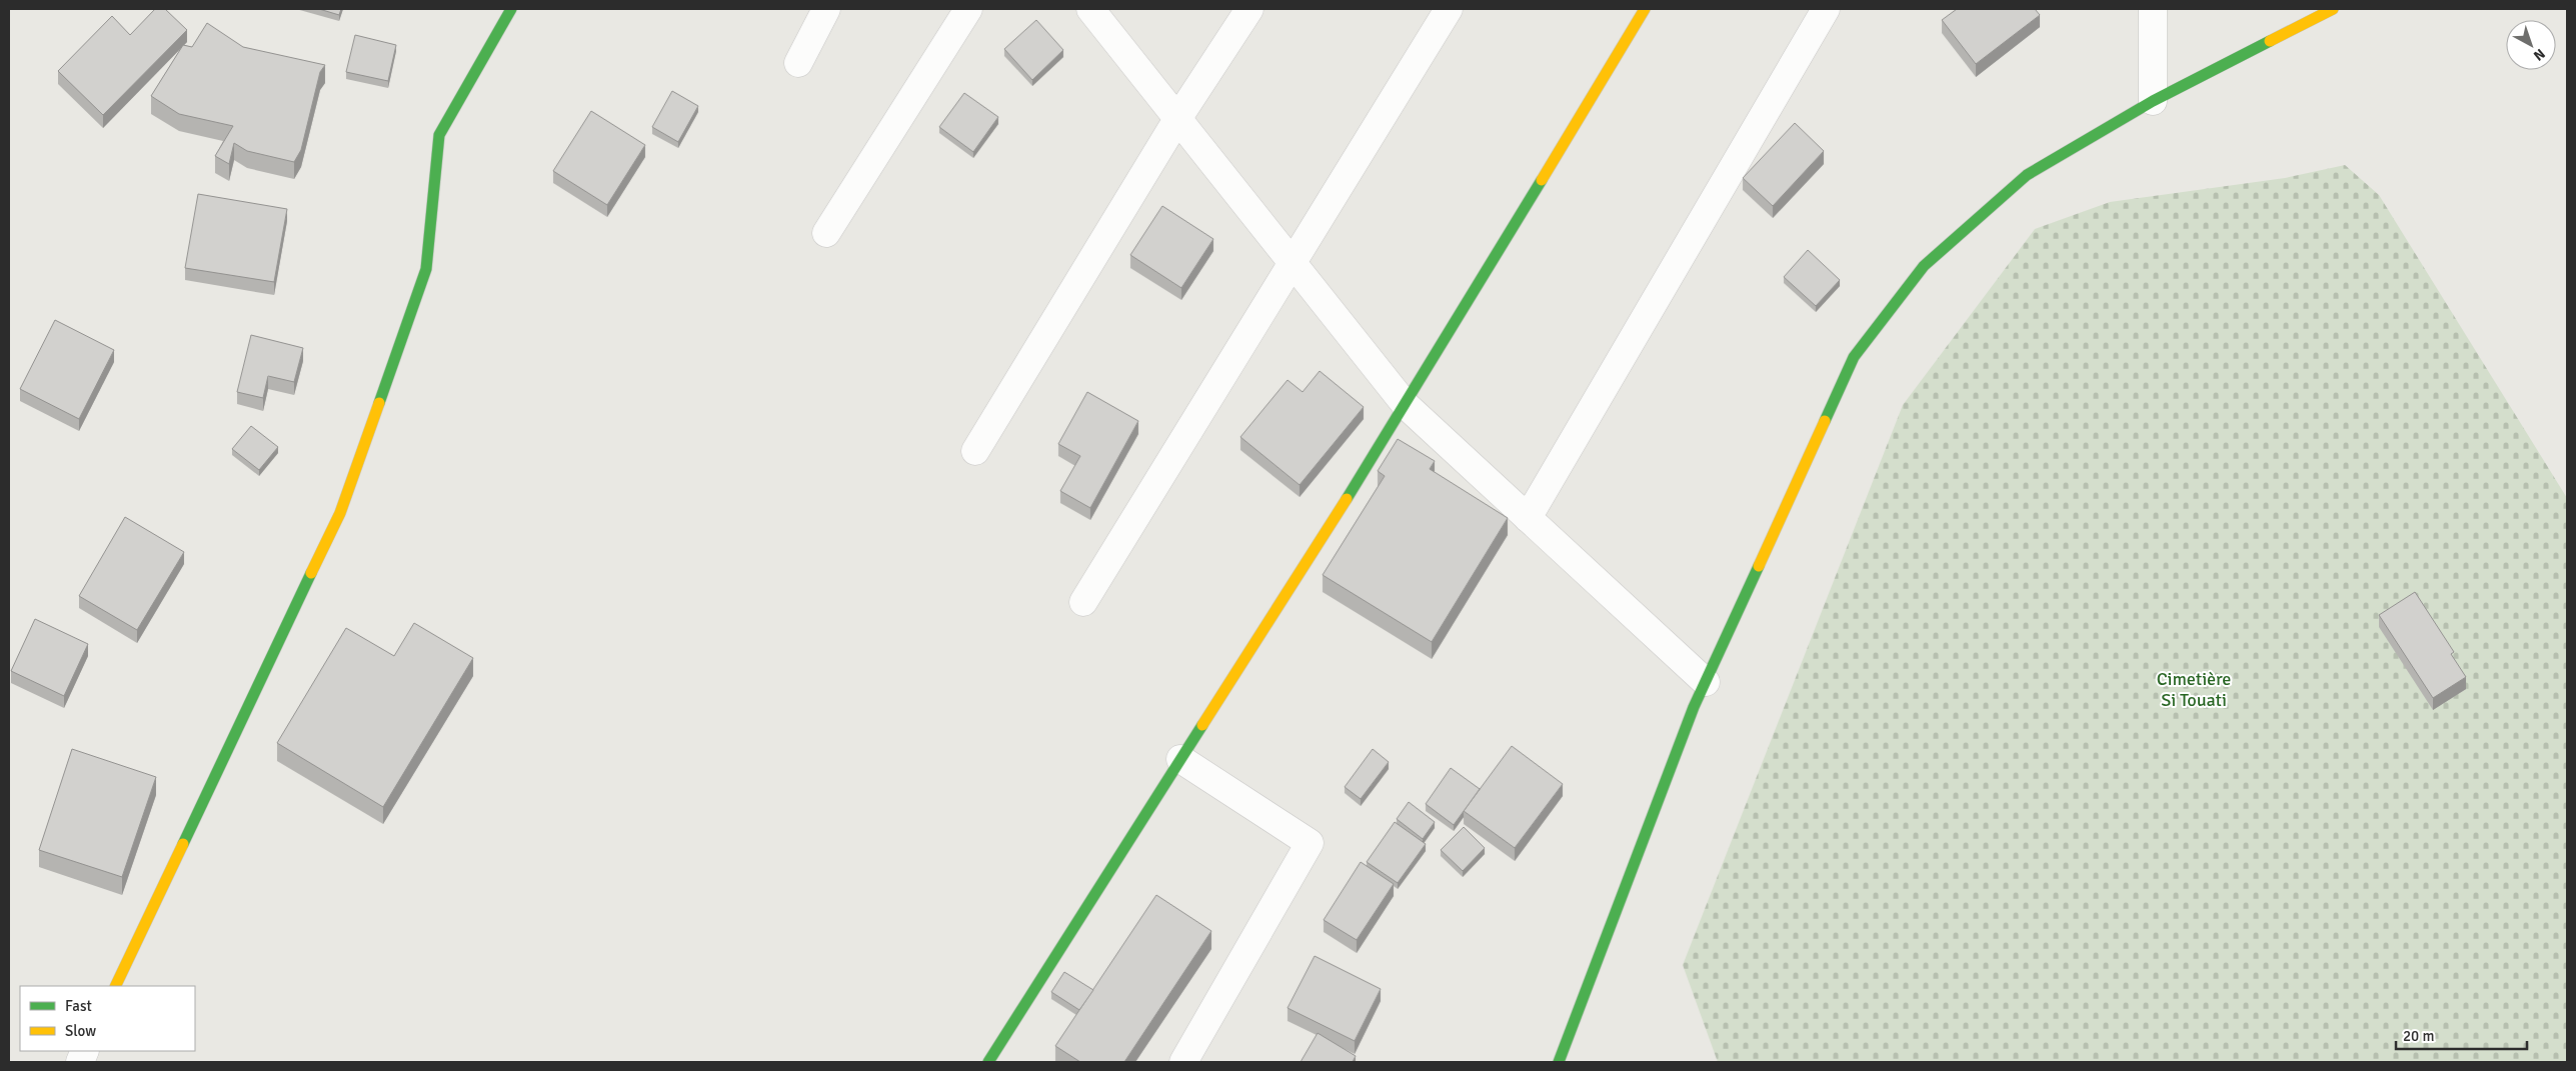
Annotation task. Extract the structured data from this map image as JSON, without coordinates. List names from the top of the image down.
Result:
{
  "parks": ["Cimetière Si Touati"],
  "legend": ["Fast", "Slow"],
  "scale_bar": "20 m",
  "north": "bottom right"
}
